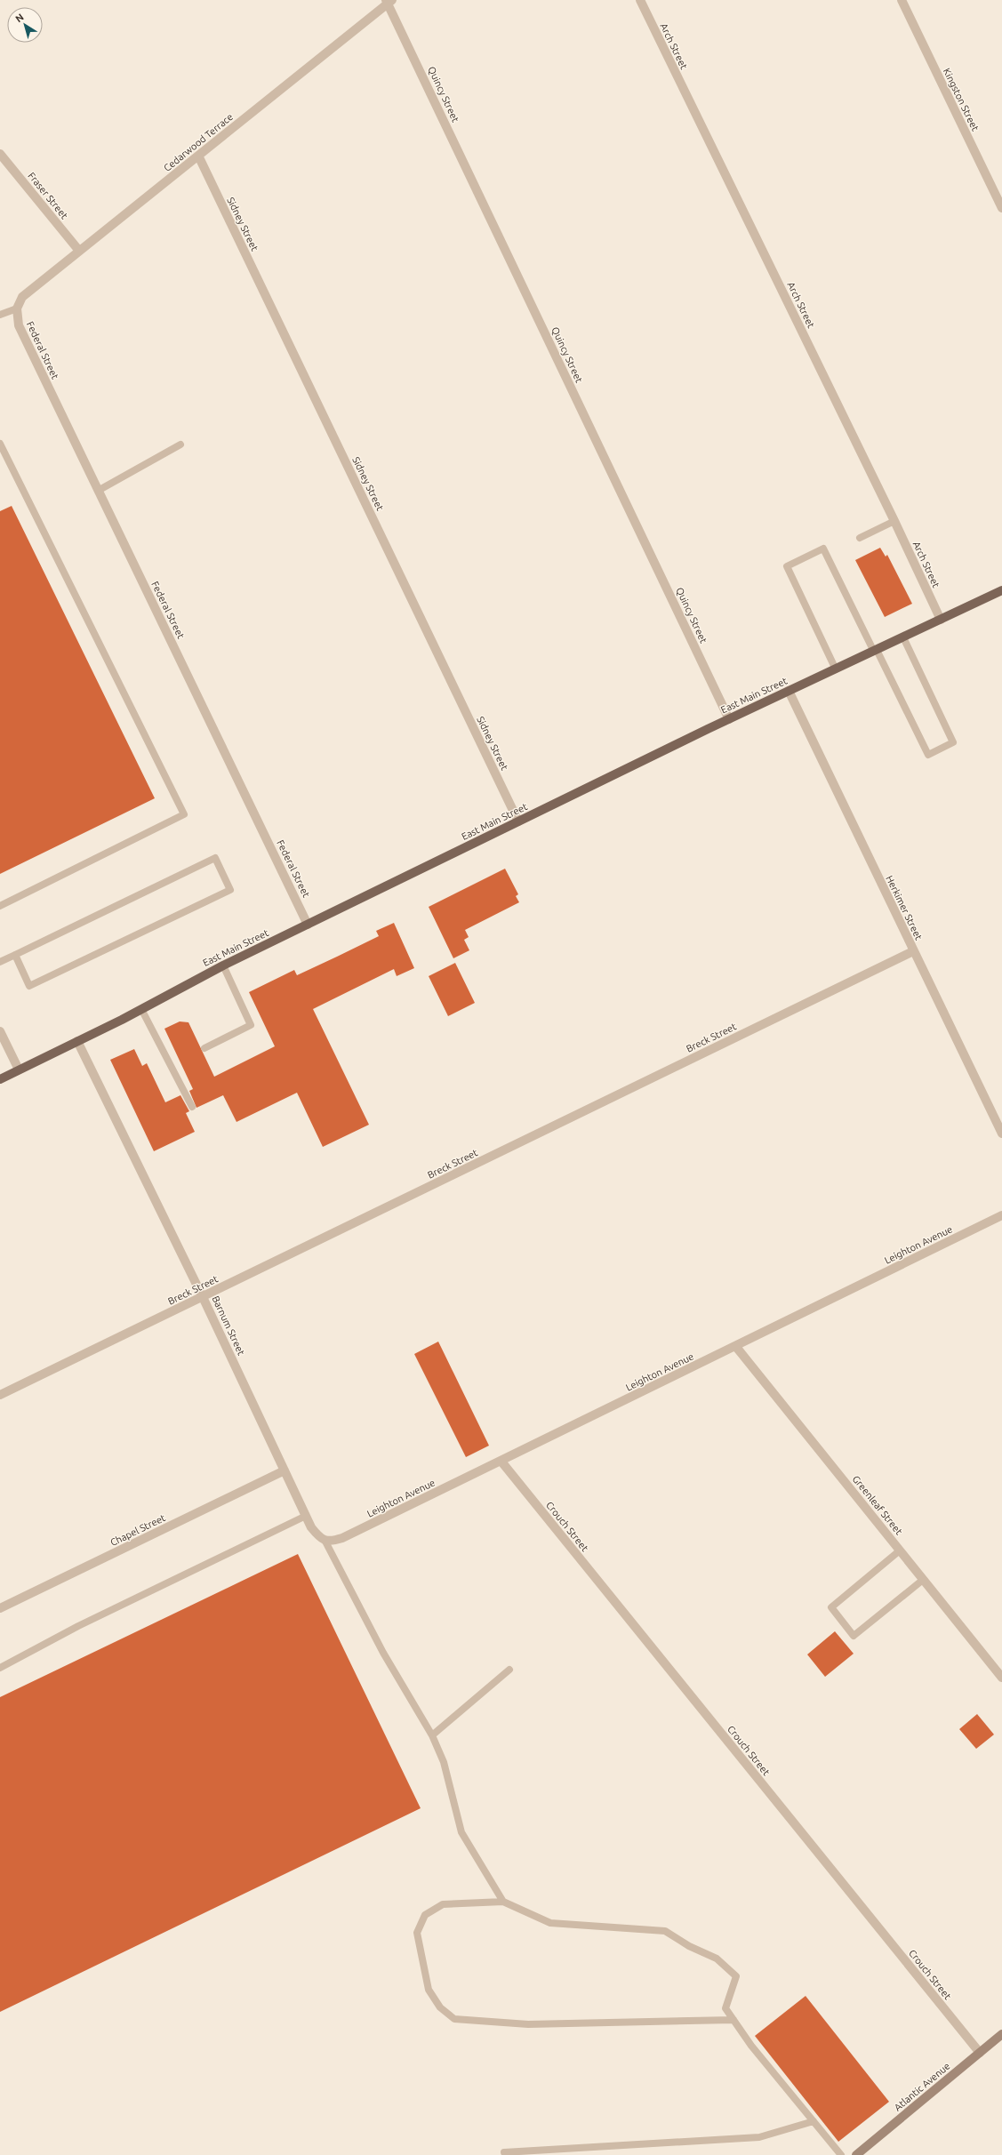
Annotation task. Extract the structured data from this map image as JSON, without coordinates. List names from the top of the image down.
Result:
{
  "streets": {
    "main road": ["East Main Street", "Atlantic Avenue"],
    "street": [
      "Arch Street",
      "Quincy Street",
      "Kingston Street",
      "Cedarwood Terrace",
      "Fraser Street",
      "Sidney Street",
      "Federal Street",
      "Herkimer Street",
      "Breck Street",
      "Leighton Avenue",
      "Barnum Street",
      "Greenleaf Street",
      "Crouch Street",
      "Chapel Street"
    ]
  },
  "crossings": [
    ["Arch Street", "East Main Street"],
    ["Quincy Street", "Cedarwood Terrace"],
    ["Quincy Street", "East Main Street"],
    ["Cedarwood Terrace", "Fraser Street"],
    ["Cedarwood Terrace", "Sidney Street"],
    ["Cedarwood Terrace", "Federal Street"],
    ["Sidney Street", "East Main Street"],
    ["Federal Street", "East Main Street"],
    ["East Main Street", "Herkimer Street"],
    ["East Main Street", "Barnum Street"],
    ["Herkimer Street", "Breck Street"],
    ["Breck Street", "Barnum Street"],
    ["Leighton Avenue", "Barnum Street"],
    ["Leighton Avenue", "Greenleaf Street"],
    ["Leighton Avenue", "Crouch Street"],
    ["Barnum Street", "Chapel Street"],
    ["Crouch Street", "Atlantic Avenue"]
  ],
  "north": "top left"
}
